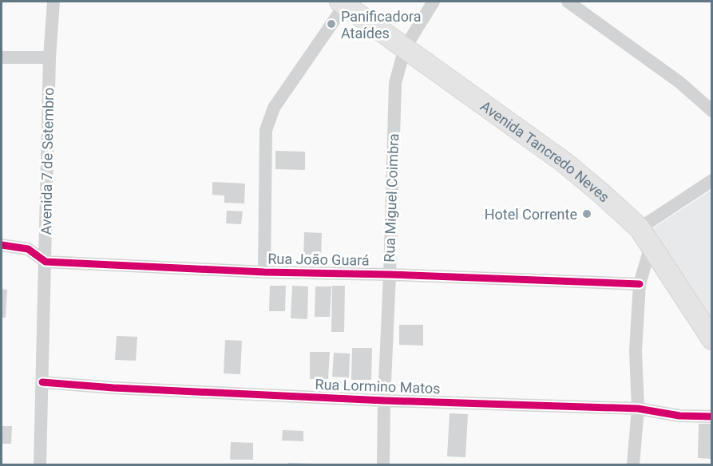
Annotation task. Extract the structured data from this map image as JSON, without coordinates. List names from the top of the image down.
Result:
{
  "streets": {
    "main road": ["Avenida Tancredo Neves"],
    "street": [
      "Avenida 7 de Setembro",
      "Rua Miguel Coimbra",
      "Rua João Guará",
      "Rua Lormino Matos"
    ]
  },
  "crossings": [
    ["Avenida Tancredo Neves", "Rua Miguel Coimbra"],
    ["Avenida 7 de Setembro", "Rua João Guará"],
    ["Avenida 7 de Setembro", "Rua Lormino Matos"],
    ["Rua Miguel Coimbra", "Rua João Guará"],
    ["Rua Miguel Coimbra", "Rua Lormino Matos"]
  ],
  "places": ["Panificadora Ataídes", "Hotel Corrente"]
}
